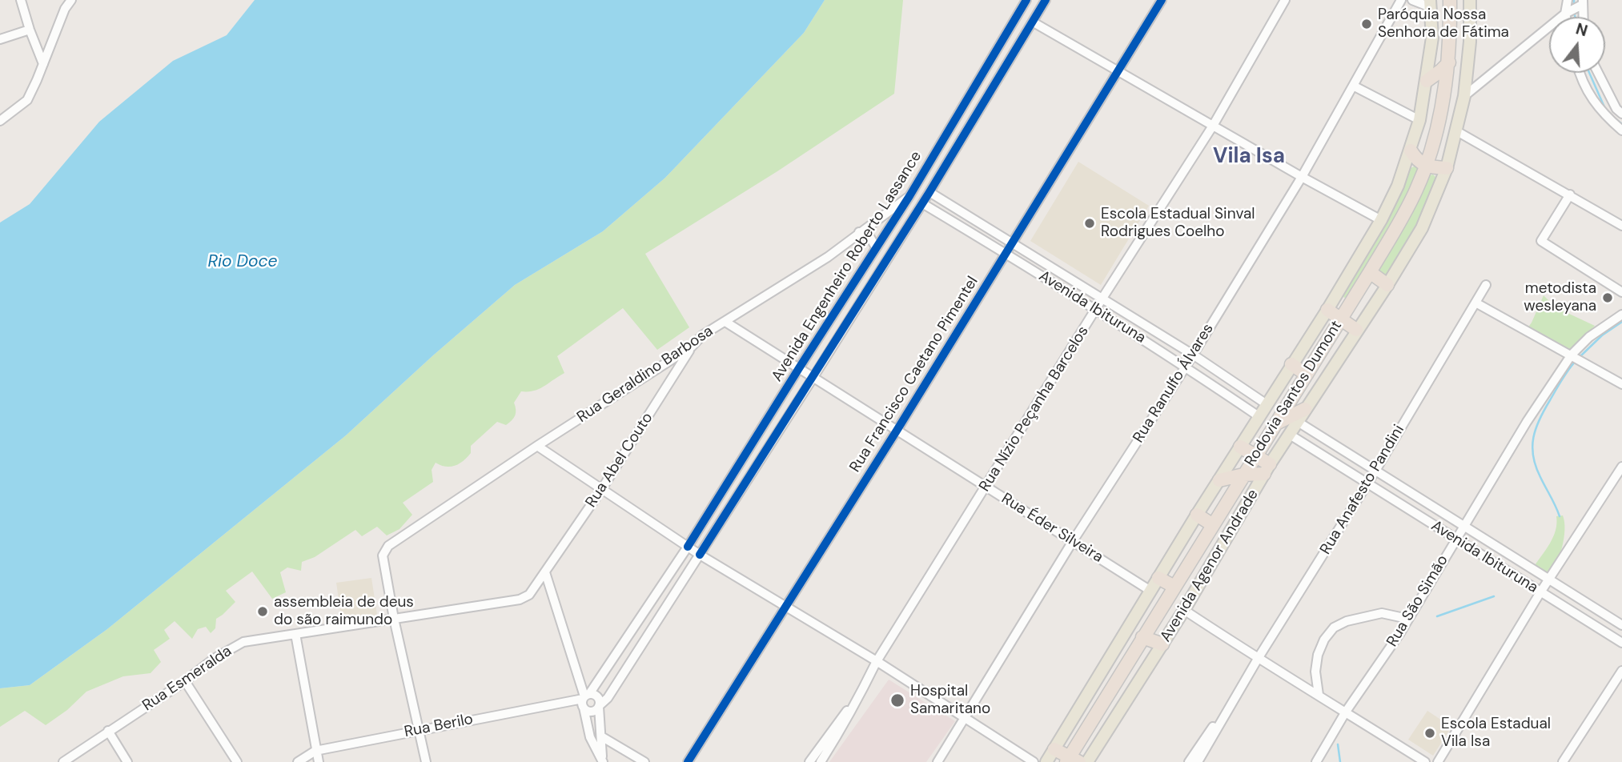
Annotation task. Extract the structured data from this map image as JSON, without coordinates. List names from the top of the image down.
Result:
{
  "streets": {
    "highway": ["Rodovia Santos Dumont"],
    "main road": ["Avenida Agenor Andrade"],
    "street": [
      "Avenida Engenheiro Roberto Lassance",
      "Avenida Ibituruna",
      "Rua Geraldino Barbosa",
      "Rua Francisco Caetano Pimentel",
      "Rua Ranulfo Álvares",
      "Rua Nízio Peçanha Barcelos",
      "Rua Abel Couto",
      "Rua Anafesto Pandini",
      "Rua Éder Silveira",
      "Rua São Simão",
      "Rua Esmeralda",
      "Rua Berilo"
    ]
  },
  "crossings": [
    ["Avenida Engenheiro Roberto Lassance", "Avenida Ibituruna"],
    ["Avenida Engenheiro Roberto Lassance", "Rua Geraldino Barbosa"],
    ["Avenida Engenheiro Roberto Lassance", "Rua Éder Silveira"],
    ["Avenida Engenheiro Roberto Lassance", "Rua Berilo"],
    ["Avenida Ibituruna", "Rua Francisco Caetano Pimentel"],
    ["Avenida Ibituruna", "Rua Ranulfo Álvares"],
    ["Avenida Ibituruna", "Rua Nízio Peçanha Barcelos"],
    ["Avenida Ibituruna", "Rua Anafesto Pandini"],
    ["Avenida Ibituruna", "Avenida Agenor Andrade"],
    ["Avenida Ibituruna", "Rua São Simão"],
    ["Rua Geraldino Barbosa", "Rua Abel Couto"],
    ["Rua Geraldino Barbosa", "Rua Éder Silveira"],
    ["Rua Geraldino Barbosa", "Rua Esmeralda"],
    ["Rua Francisco Caetano Pimentel", "Rua Éder Silveira"],
    ["Rua Ranulfo Álvares", "Rua Éder Silveira"],
    ["Rua Nízio Peçanha Barcelos", "Rua Éder Silveira"],
    ["Rua Abel Couto", "Rua Esmeralda"]
  ],
  "districts": ["Vila Isa"],
  "water": ["Rio Doce"],
  "places": [
    "Paróquia Nossa Senhora de Fátima",
    "Escola Estadual Sinval Rodrigues Coelho",
    "metodista wesleyana",
    "assembleia de deus do são raimundo",
    "Hospital Samaritano",
    "Escola Estadual Vila Isa"
  ],
  "north": "top"
}
